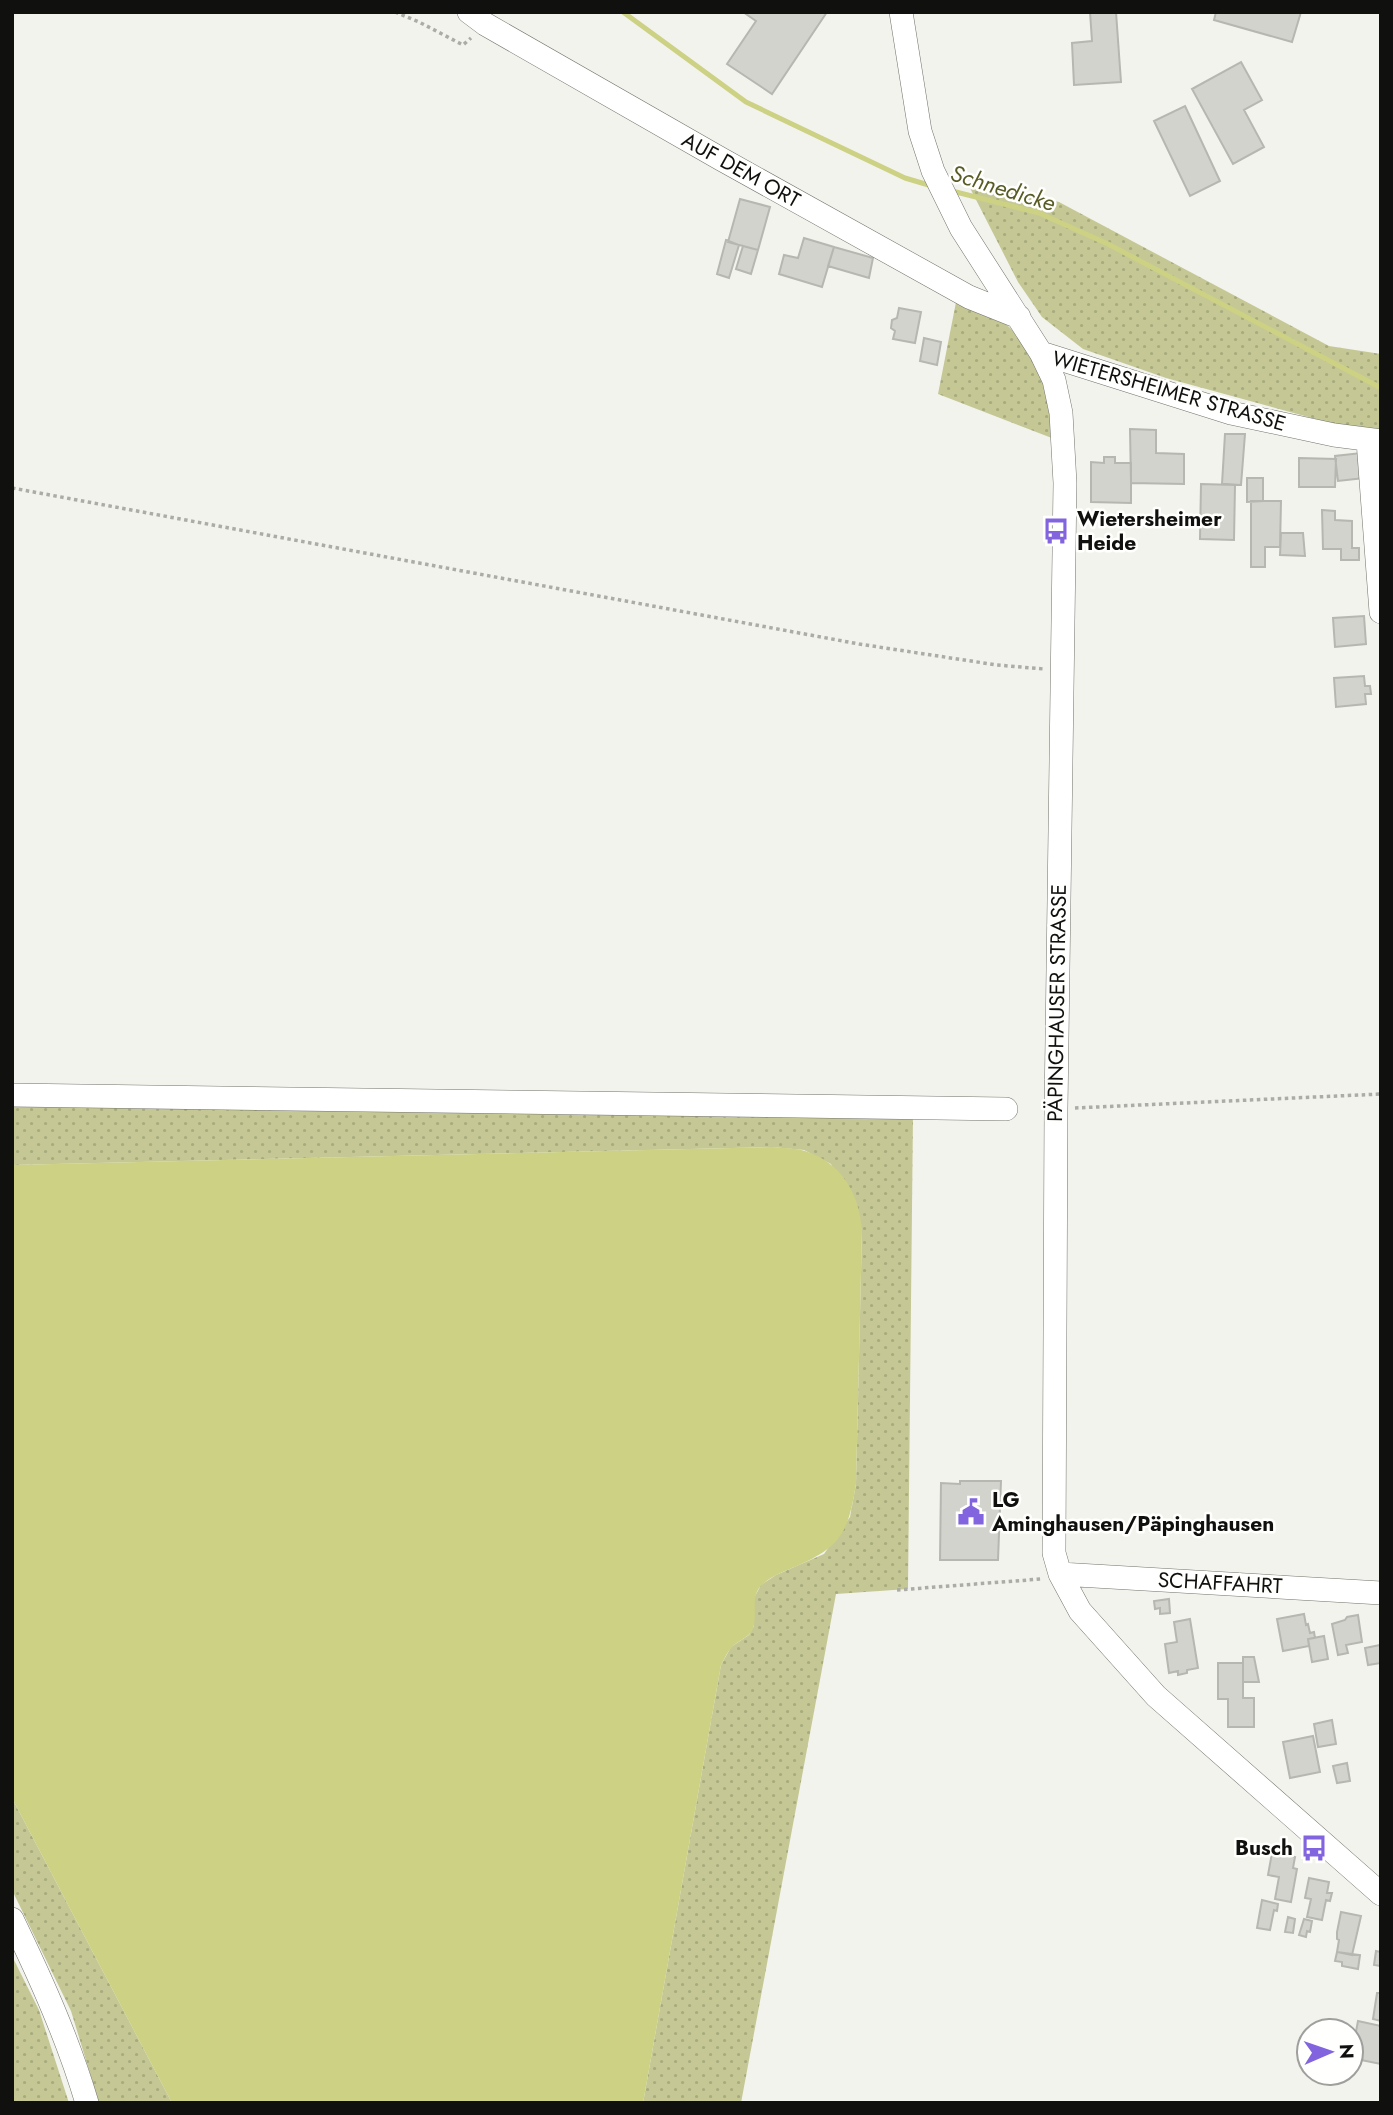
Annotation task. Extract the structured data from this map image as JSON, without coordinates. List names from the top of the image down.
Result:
{
  "streets": {
    "street": [
      "AUF DEM ORT",
      "WIETERSHEIMER STRASSE",
      "PÄPINGHAUSER STRASSE",
      "SCHAFFAHRT"
    ]
  },
  "crossings": [
    ["AUF DEM ORT", "PÄPINGHAUSER STRASSE"],
    ["WIETERSHEIMER STRASSE", "PÄPINGHAUSER STRASSE"],
    ["PÄPINGHAUSER STRASSE", "SCHAFFAHRT"]
  ],
  "water": ["Schnedicke"],
  "places": {
    "bus stop": ["Wietersheimer Heide", "Busch"],
    "public building": ["LG Aminghausen/Päpinghausen"]
  },
  "north": "right"
}
